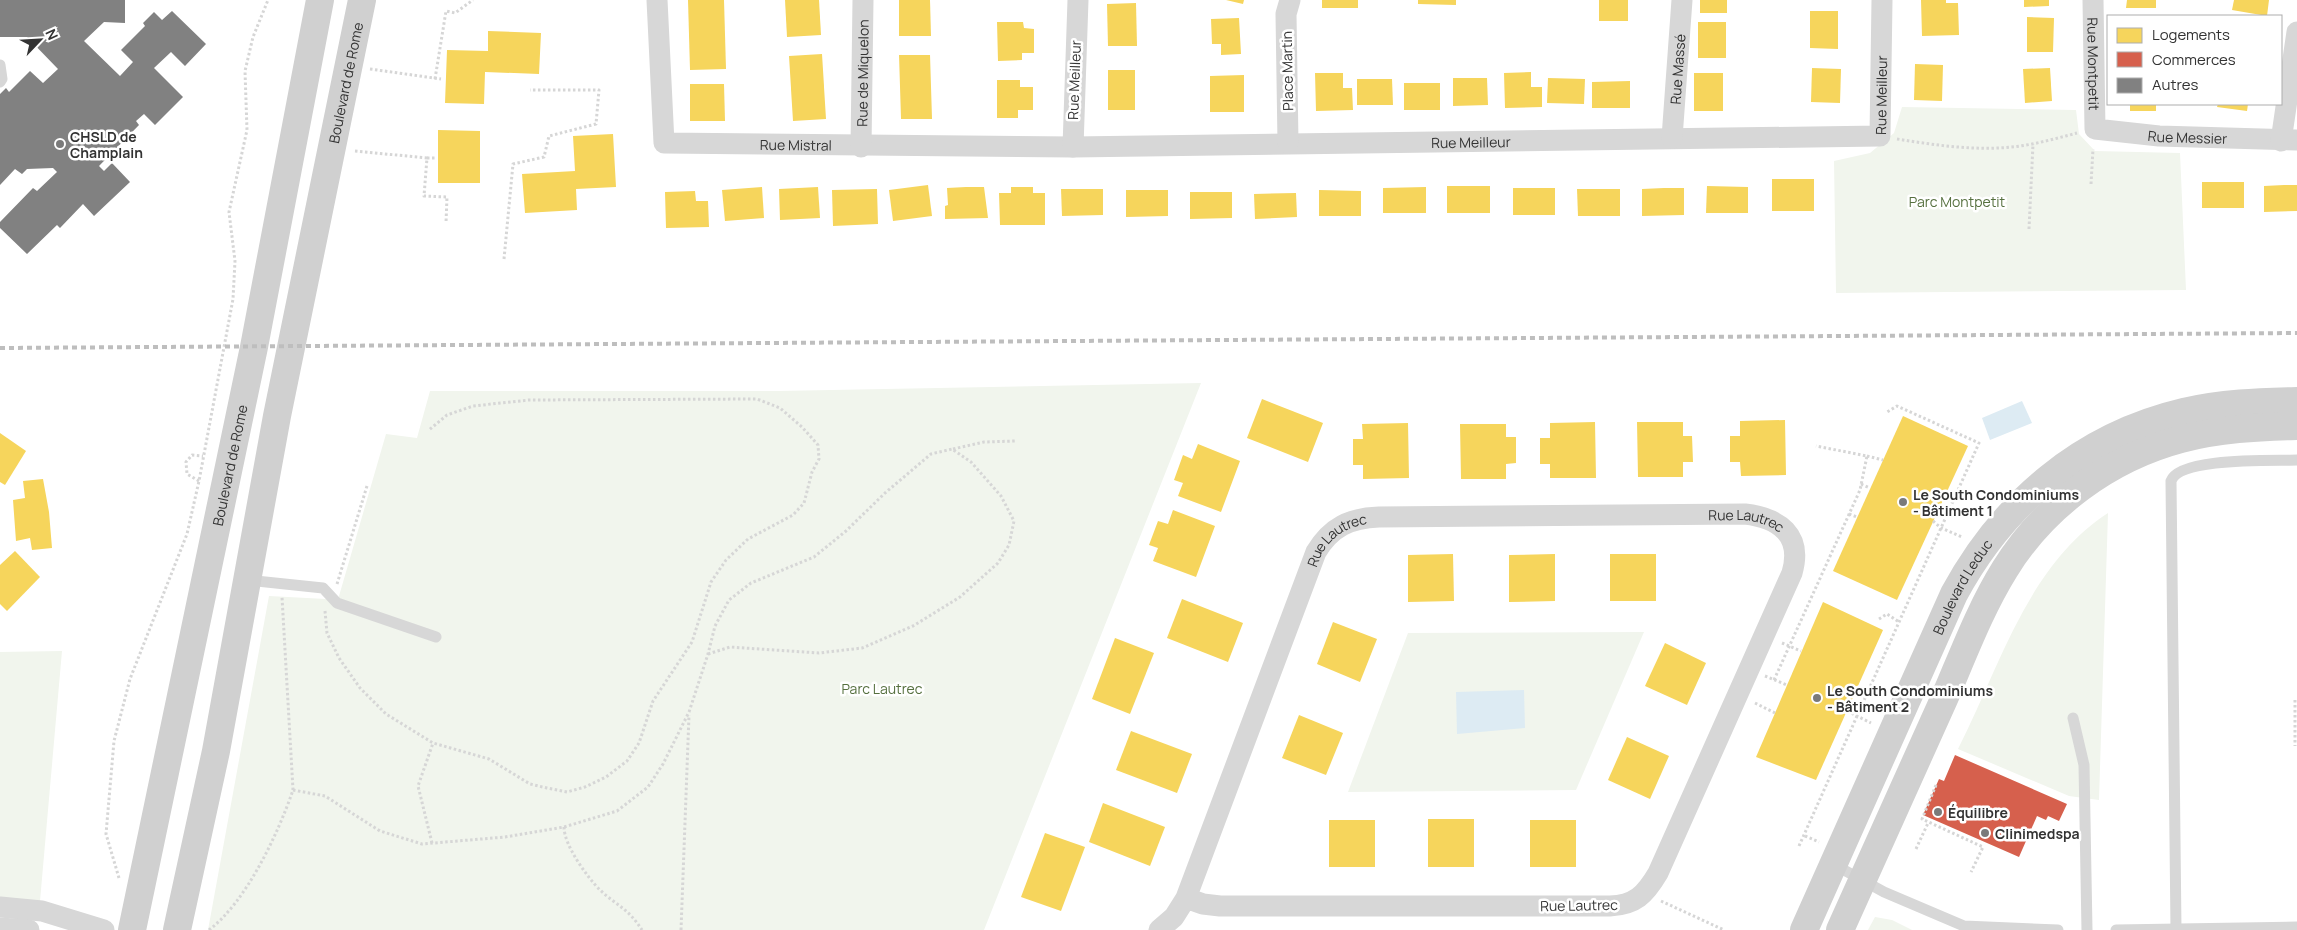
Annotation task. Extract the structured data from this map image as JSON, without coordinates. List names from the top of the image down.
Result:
{
  "streets": {
    "main road": ["Boulevard de Rome", "Boulevard Leduc"],
    "street": [
      "Rue Montpetit",
      "Rue Massé",
      "Place Martin",
      "Rue de Miquelon",
      "Rue Meilleur",
      "Rue Messier",
      "Rue Mistral",
      "Rue Lautrec"
    ]
  },
  "crossings": [
    ["Rue Montpetit", "Rue Messier"],
    ["Rue Massé", "Rue Meilleur"],
    ["Place Martin", "Rue Meilleur"],
    ["Rue de Miquelon", "Rue Mistral"],
    ["Rue Meilleur", "Rue Mistral"]
  ],
  "parks": ["Parc Montpetit", "Parc Lautrec"],
  "places": [
    "CHSLD de Champlain",
    "Le South Condominiums - Bâtiment 1",
    "Le South Condominiums - Bâtiment 2",
    "Équilibre",
    "Clinimedspa"
  ],
  "legend": ["Logements", "Commerces", "Autres"],
  "north": "top right"
}
